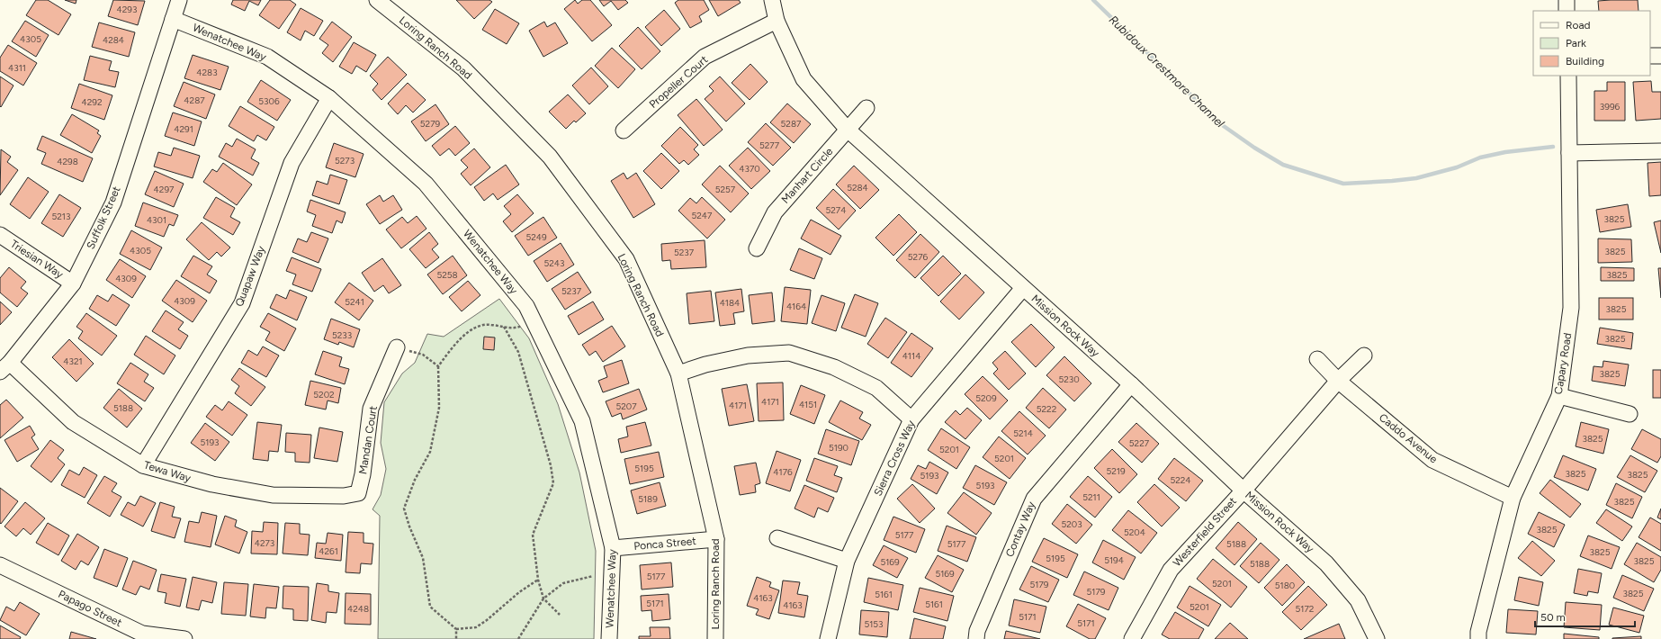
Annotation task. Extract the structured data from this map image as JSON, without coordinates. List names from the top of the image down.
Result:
{
  "streets": {
    "street": [
      "Wenatchee Way",
      "Loring Ranch Road",
      "Propeller Court",
      "Manhart Circle",
      "Suffolk Street",
      "Triesian Way",
      "Quapaw Way",
      "Mission Rock Way",
      "Capary Road",
      "Caddo Avenue",
      "Mandan Court",
      "Sierra Cross Way",
      "Tewa Way",
      "Contay Way",
      "Westerfield Street",
      "Ponca Street",
      "Papago Street"
    ]
  },
  "crossings": [
    ["Wenatchee Way", "Suffolk Street"],
    ["Wenatchee Way", "Quapaw Way"],
    ["Wenatchee Way", "Ponca Street"],
    ["Loring Ranch Road", "Ponca Street"],
    ["Propeller Court", "Mission Rock Way"],
    ["Manhart Circle", "Mission Rock Way"],
    ["Suffolk Street", "Triesian Way"],
    ["Suffolk Street", "Tewa Way"],
    ["Quapaw Way", "Tewa Way"],
    ["Mission Rock Way", "Sierra Cross Way"],
    ["Mission Rock Way", "Contay Way"],
    ["Mission Rock Way", "Westerfield Street"],
    ["Capary Road", "Caddo Avenue"],
    ["Caddo Avenue", "Westerfield Street"],
    ["Mandan Court", "Tewa Way"]
  ],
  "water": ["Rubidoux Crestmore Channel"],
  "house_numbers": [
    "4293",
    "4305",
    "4284",
    "4311",
    "4283",
    "4287",
    "5306",
    "4292",
    "3996",
    "5279",
    "5287",
    "4291",
    "5277",
    "5273",
    "4298",
    "4370",
    "5284",
    "4297",
    "5257",
    "5274",
    "5247",
    "5213",
    "3825",
    "4301",
    "5249",
    "4305",
    "3825",
    "5237",
    "5276",
    "5243",
    "5258",
    "3825",
    "4309",
    "5237",
    "4309",
    "5241",
    "4184",
    "4164",
    "3825",
    "5233",
    "3825",
    "4114",
    "4321",
    "3825",
    "5230",
    "5202",
    "5209",
    "4171",
    "4151",
    "4171",
    "5207",
    "5188",
    "5222",
    "5214",
    "3825",
    "5193",
    "5227",
    "5190",
    "5201",
    "5201",
    "5195",
    "5219",
    "4176",
    "3825",
    "3825",
    "5193",
    "5224",
    "5193",
    "5211",
    "5189",
    "3825",
    "5203",
    "3825",
    "5204",
    "5177",
    "4273",
    "5177",
    "5188",
    "4261",
    "3825",
    "5195",
    "5194",
    "3825",
    "5169",
    "5188",
    "5169",
    "5177",
    "5201",
    "5179",
    "5180",
    "5179",
    "3825",
    "5161",
    "4163",
    "5171",
    "5161",
    "4163",
    "5201",
    "4248",
    "5172",
    "5171",
    "5171",
    "5153"
  ],
  "legend": ["Road", "Park", "Building"],
  "scale_bar": "50 m"
}
